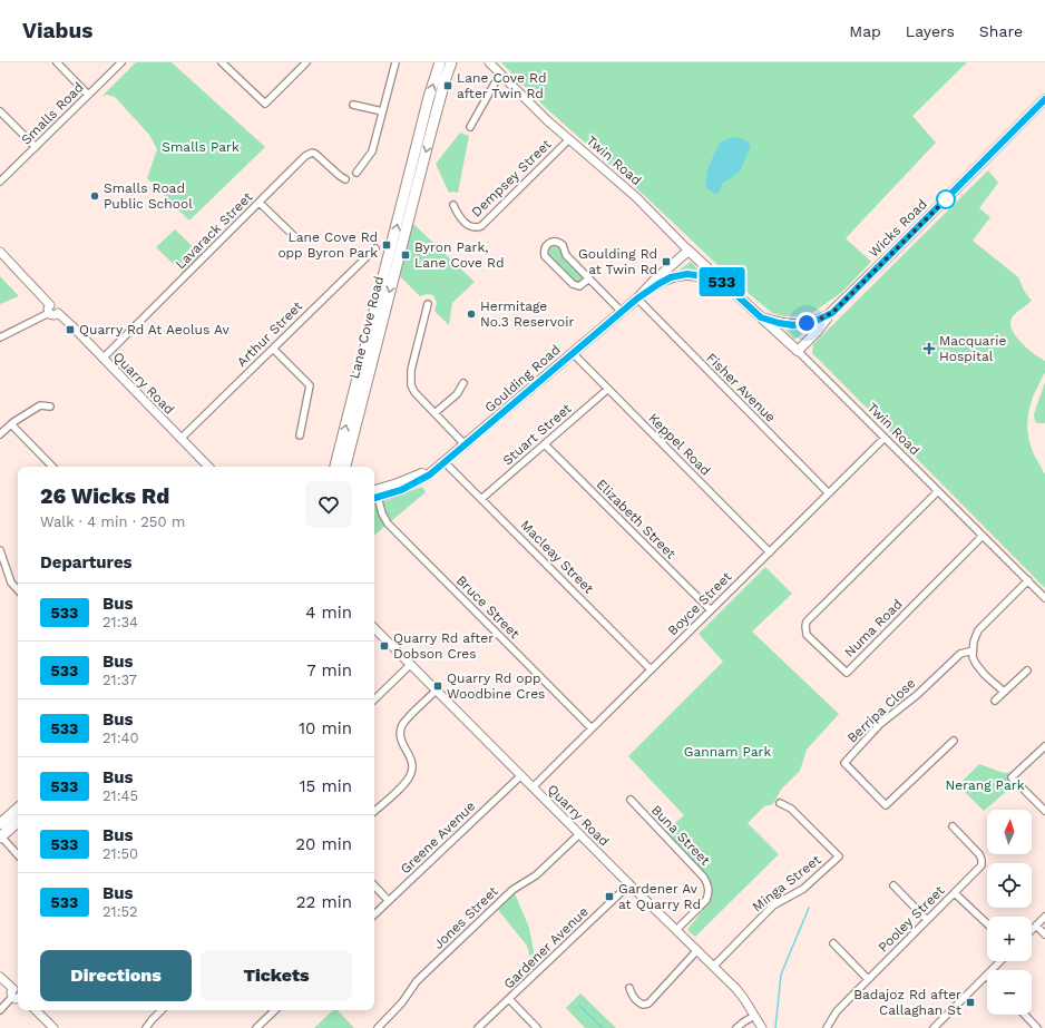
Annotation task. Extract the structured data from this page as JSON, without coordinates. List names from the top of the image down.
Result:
{
  "streets": {
    "highway": ["Lane Cove Road"],
    "main road": ["Twin Road", "Wicks Road", "Goulding Road"],
    "street": [
      "Smalls Road",
      "Dempsey Street",
      "Lavarack Street",
      "Arthur Street",
      "Quarry Road",
      "Fisher Avenue",
      "Stuart Street",
      "Keppel Road",
      "Elizabeth Street",
      "Macleay Street",
      "Boyce Street",
      "Bruce Street",
      "Numa Road",
      "Berripa Close",
      "Buna Street",
      "Greene Avenue",
      "Minga Street",
      "Jones Street",
      "Pooley Street",
      "Gardener Avenue"
    ]
  },
  "crossings": [
    ["Twin Road", "Dempsey Street"],
    ["Twin Road", "Wicks Road"],
    ["Twin Road", "Goulding Road"],
    ["Twin Road", "Boyce Street"],
    ["Twin Road", "Numa Road"],
    ["Lavarack Street", "Quarry Road"],
    ["Arthur Street", "Quarry Road"],
    ["Goulding Road", "Fisher Avenue"],
    ["Goulding Road", "Keppel Road"],
    ["Goulding Road", "Macleay Street"],
    ["Goulding Road", "Bruce Street"],
    ["Quarry Road", "Boyce Street"],
    ["Quarry Road", "Buna Street"],
    ["Quarry Road", "Greene Avenue"],
    ["Quarry Road", "Minga Street"],
    ["Quarry Road", "Jones Street"],
    ["Quarry Road", "Gardener Avenue"],
    ["Fisher Avenue", "Boyce Street"],
    ["Stuart Street", "Keppel Road"],
    ["Stuart Street", "Elizabeth Street"],
    ["Stuart Street", "Macleay Street"],
    ["Keppel Road", "Boyce Street"],
    ["Elizabeth Street", "Boyce Street"],
    ["Macleay Street", "Boyce Street"],
    ["Boyce Street", "Bruce Street"]
  ],
  "parks": ["Smalls Park", "Gannam Park", "Nerang Park"],
  "places": {
    "transit": [
      "Lane Cove Rd after Twin Rd",
      "Lane Cove Rd opp Byron Park",
      "Byron Park, Lane Cove Rd",
      "Goulding Rd at Twin Rd",
      "Quarry Rd At Aeolus Av",
      "Quarry Rd after Dobson Cres",
      "Quarry Rd opp Woodbine Cres",
      "Gardener Av at Quarry Rd",
      "Badajoz Rd after Callaghan St"
    ],
    "other": ["Smalls Road Public School", "Hermitage No.3 Reservoir"],
    "health": ["Macquarie Hospital"]
  },
  "lines": ["bus line 533"],
  "north": "top",
  "page": {
    "header": "Viabus",
    "nav": ["Map", "Layers", "Share"],
    "on_map": "533",
    "heading": [
      ["26 Wicks Rd", "Walk · 4 min · 250 m"],
      "Departures"
    ],
    "list": [
      {
        "mark": "533",
        "name": "Bus",
        "note": "21:34",
        "value": "4 min"
      },
      {
        "mark": "533",
        "name": "Bus",
        "note": "21:37",
        "value": "7 min"
      },
      {
        "mark": "533",
        "name": "Bus",
        "note": "21:40",
        "value": "10 min"
      },
      {
        "mark": "533",
        "name": "Bus",
        "note": "21:45",
        "value": "15 min"
      },
      {
        "mark": "533",
        "name": "Bus",
        "note": "21:50",
        "value": "20 min"
      },
      {
        "mark": "533",
        "name": "Bus",
        "note": "21:52",
        "value": "22 min"
      }
    ],
    "map_buttons": ["+", "−"],
    "buttons": ["Directions", "Tickets"]
  }
}
